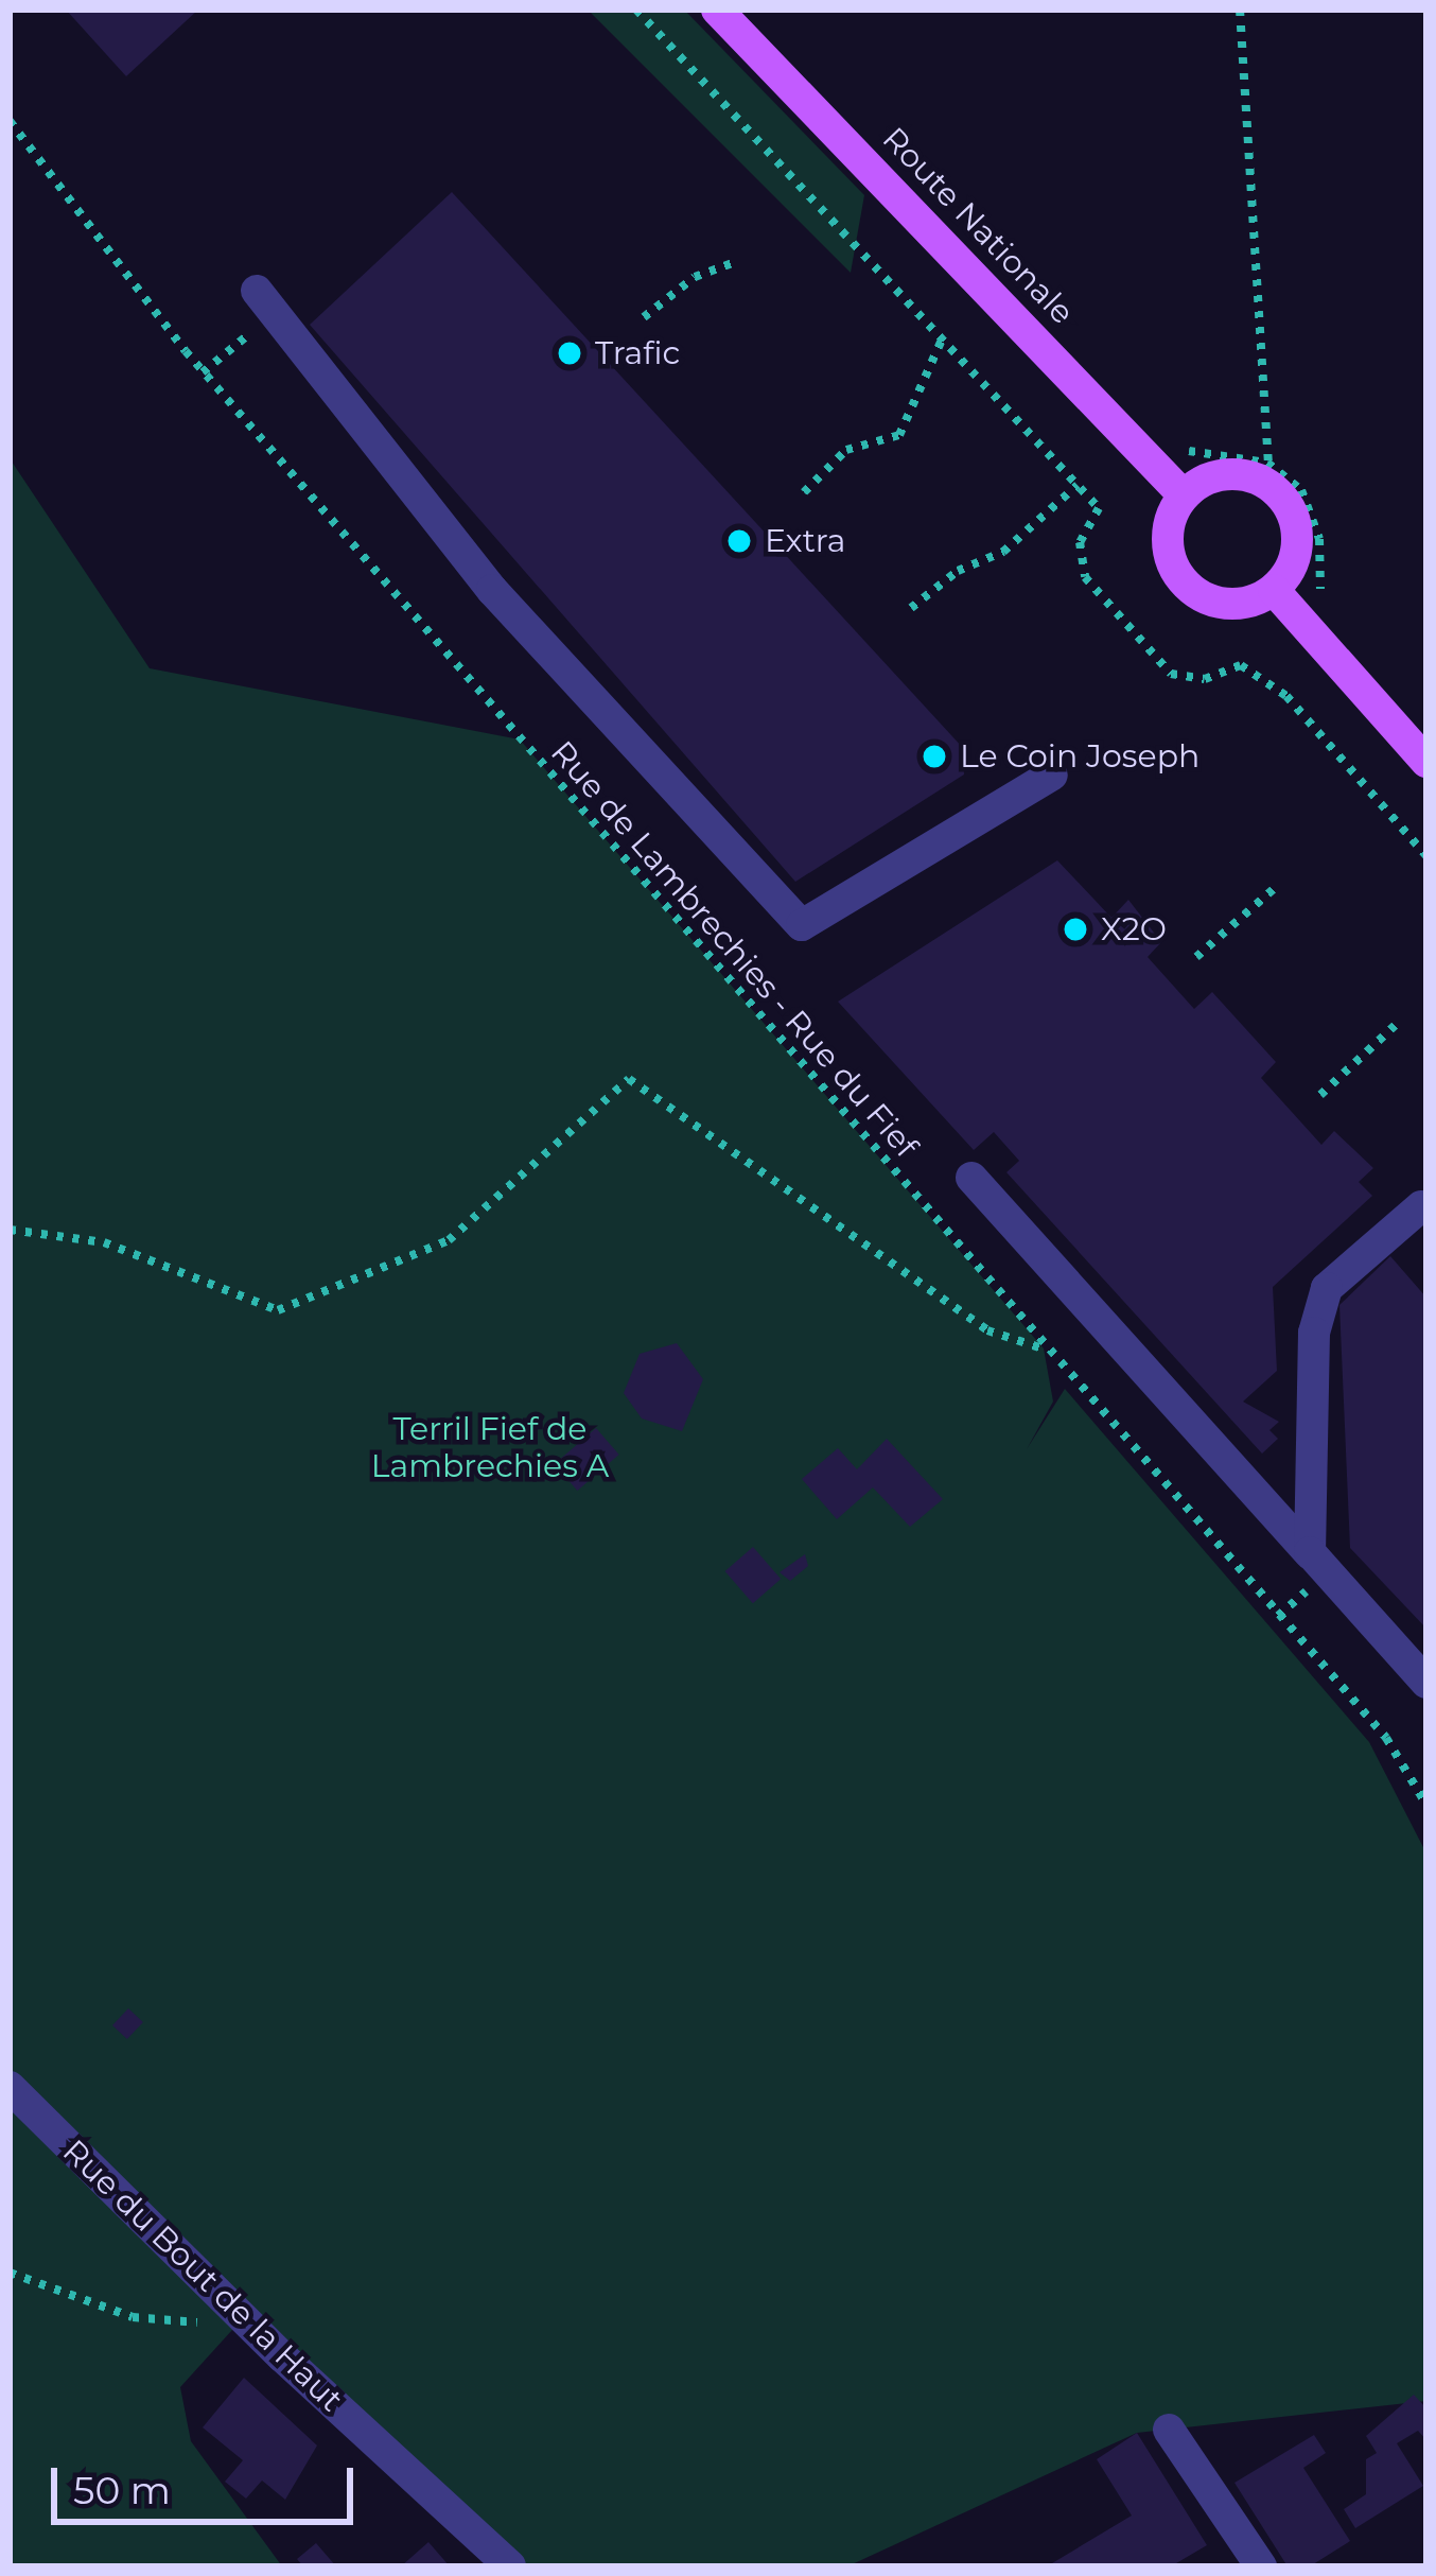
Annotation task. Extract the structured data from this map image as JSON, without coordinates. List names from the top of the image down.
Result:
{
  "streets": {
    "main road": ["Route Nationale"],
    "street": ["Rue du Bout de la Haut"],
    "path": ["Rue de Lambrechies - Rue du Fief"]
  },
  "parks": ["Terril Fief de Lambrechies A"],
  "places": [
    "Trafic",
    "Extra",
    "Le Coin Joseph",
    "X2O"
  ],
  "scale_bar": "50 m"
}
